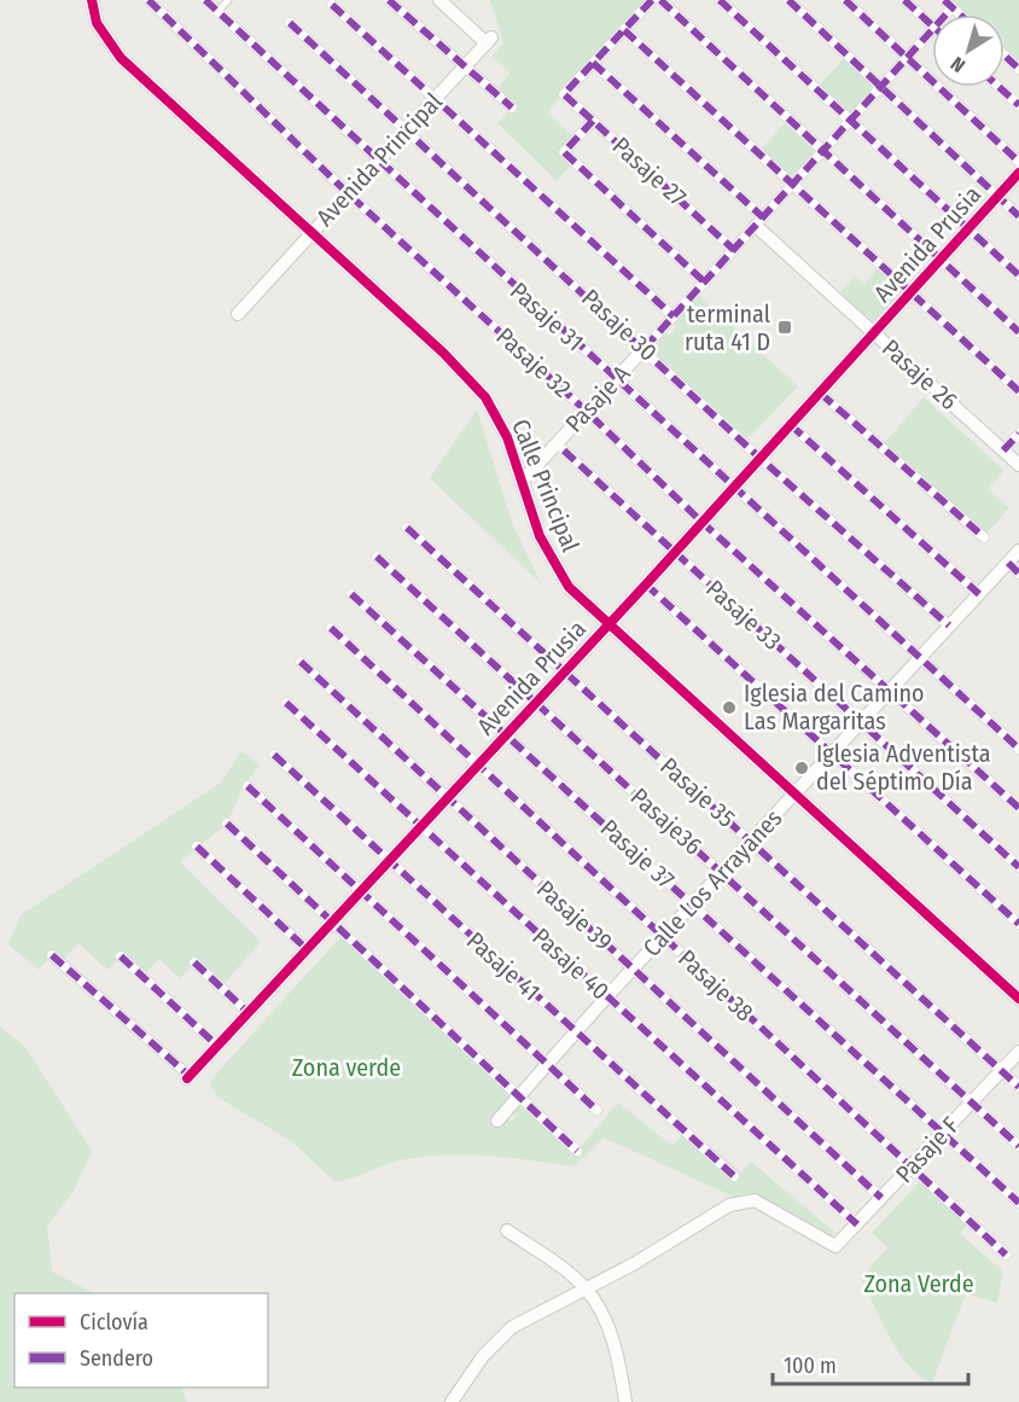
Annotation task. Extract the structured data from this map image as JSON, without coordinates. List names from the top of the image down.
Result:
{
  "streets": {
    "street": [
      "Avenida Principal",
      "Pasaje 27",
      "Avenida Prusia",
      "Pasaje 31",
      "Pasaje 30",
      "Pasaje 32",
      "Pasaje 26",
      "Pasaje A",
      "Calle Principal",
      "Pasaje 33",
      "Pasaje 35",
      "Pasaje36",
      "Pasaje 37",
      "Calle Los Arrayanes",
      "Pasaje 39",
      "Pasaje 40",
      "Pasaje 41",
      "Pasaje 38",
      "Pasaje F"
    ]
  },
  "crossings": [
    ["Avenida Principal", "Pasaje 31"],
    ["Avenida Principal", "Pasaje 30"],
    ["Avenida Principal", "Pasaje 32"],
    ["Avenida Principal", "Calle Principal"],
    ["Pasaje 27", "Pasaje 26"],
    ["Avenida Prusia", "Pasaje 31"],
    ["Avenida Prusia", "Pasaje 30"],
    ["Avenida Prusia", "Pasaje 32"],
    ["Avenida Prusia", "Pasaje 26"],
    ["Avenida Prusia", "Calle Principal"],
    ["Avenida Prusia", "Pasaje 33"],
    ["Avenida Prusia", "Pasaje 35"],
    ["Avenida Prusia", "Pasaje36"],
    ["Avenida Prusia", "Pasaje 37"],
    ["Avenida Prusia", "Pasaje 39"],
    ["Avenida Prusia", "Pasaje 40"],
    ["Avenida Prusia", "Pasaje 41"],
    ["Avenida Prusia", "Pasaje 38"],
    ["Pasaje 31", "Pasaje A"],
    ["Pasaje 31", "Calle Los Arrayanes"],
    ["Pasaje 30", "Pasaje A"],
    ["Pasaje 30", "Calle Los Arrayanes"],
    ["Pasaje 32", "Pasaje A"],
    ["Pasaje 32", "Calle Los Arrayanes"],
    ["Pasaje A", "Calle Principal"],
    ["Calle Principal", "Calle Los Arrayanes"],
    ["Pasaje 33", "Calle Los Arrayanes"],
    ["Pasaje 35", "Calle Los Arrayanes"],
    ["Pasaje 35", "Pasaje F"],
    ["Pasaje36", "Calle Los Arrayanes"],
    ["Pasaje36", "Pasaje F"],
    ["Pasaje 37", "Calle Los Arrayanes"],
    ["Pasaje 37", "Pasaje F"],
    ["Calle Los Arrayanes", "Pasaje 39"],
    ["Calle Los Arrayanes", "Pasaje 40"],
    ["Calle Los Arrayanes", "Pasaje 41"],
    ["Calle Los Arrayanes", "Pasaje 38"],
    ["Pasaje 39", "Pasaje F"],
    ["Pasaje 40", "Pasaje F"],
    ["Pasaje 38", "Pasaje F"]
  ],
  "parks": ["Zona verde", "Zona Verde"],
  "places": {
    "transit": ["terminal ruta 41 D"],
    "other": ["Iglesia del Camino Las Margaritas", "Iglesia Adventista del Séptimo Día"]
  },
  "legend": ["Ciclovía", "Sendero"],
  "scale_bar": "100 m",
  "north": "bottom left"
}
